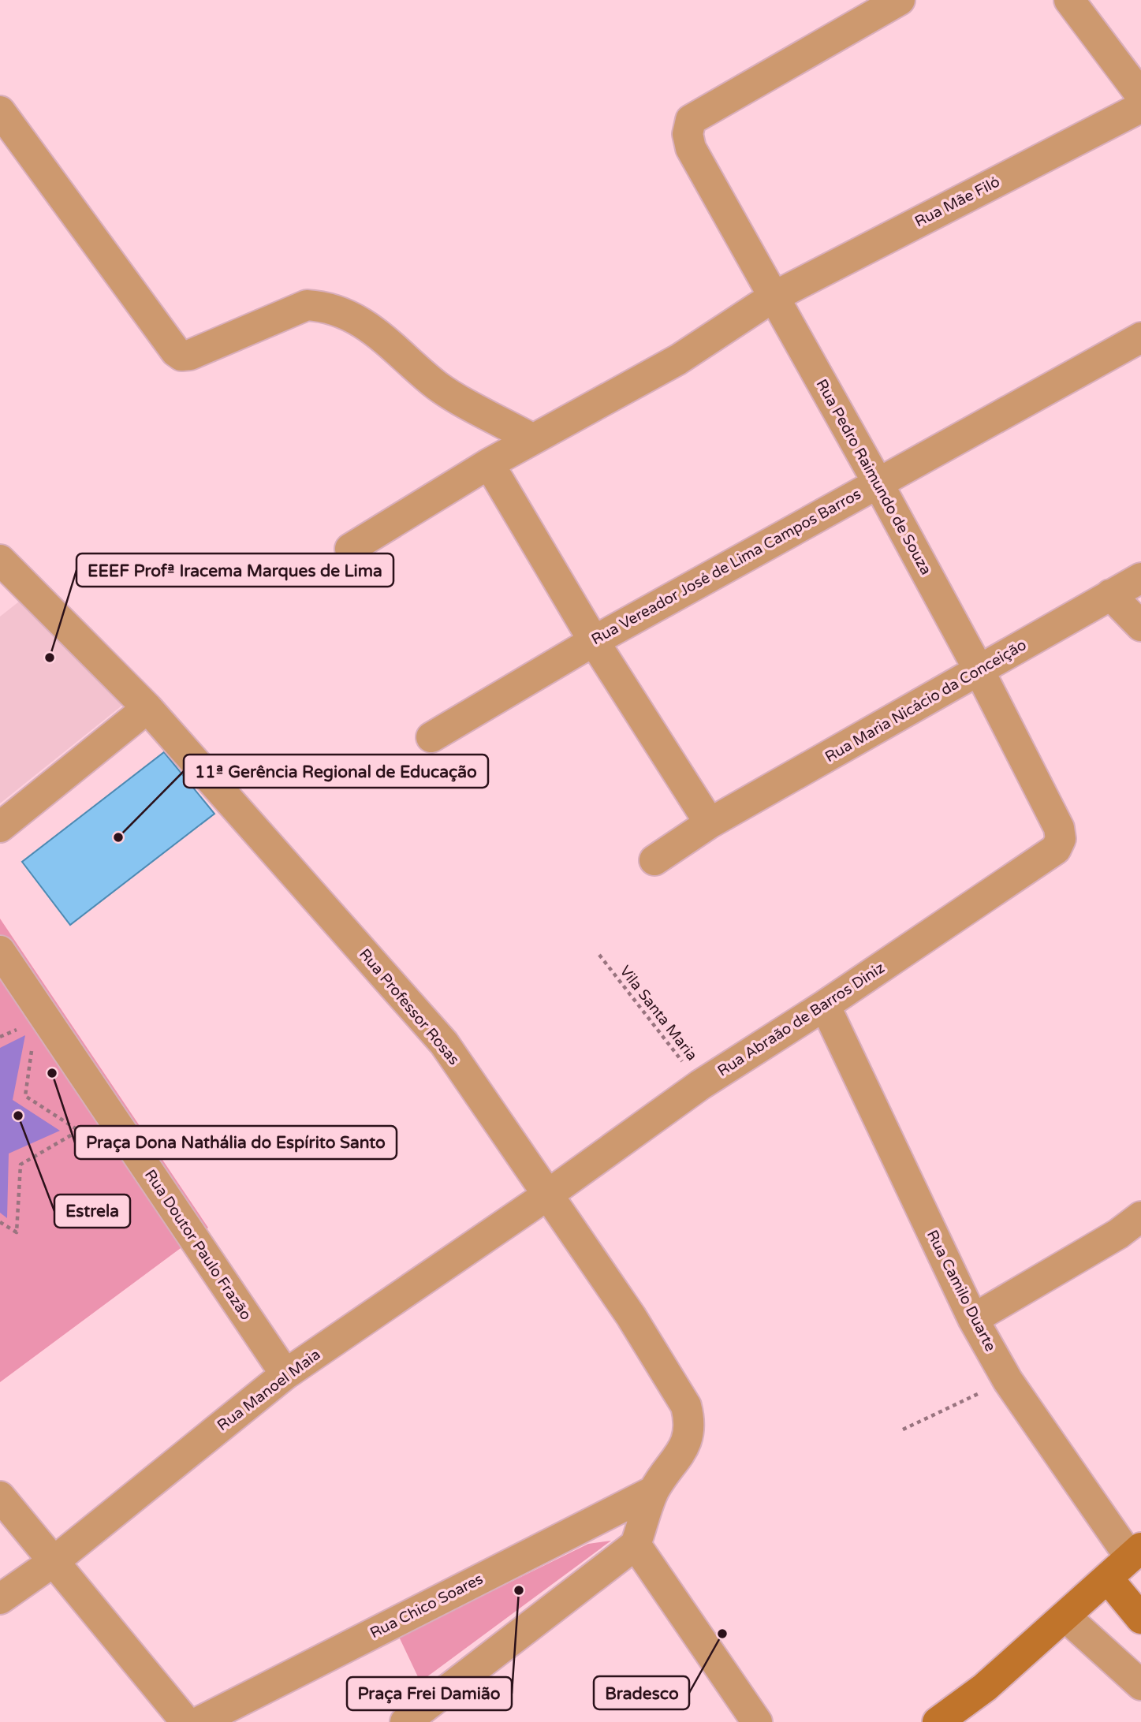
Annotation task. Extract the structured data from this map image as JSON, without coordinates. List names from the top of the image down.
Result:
{
  "streets": {
    "street": [
      "Rua Mãe Filó",
      "Rua Pedro Raimundo de Souza",
      "Rua Vereador José de Lima Campos Barros",
      "Rua Maria Nicácio da Conceição",
      "Rua Professor Rosas",
      "Rua Abraão de Barros Diniz",
      "Rua Doutor Paulo Frazão",
      "Rua Camilo Duarte",
      "Rua Manoel Maia",
      "Rua Chico Soares"
    ],
    "path": ["Vila Santa Maria"]
  },
  "crossings": [
    ["Rua Mãe Filó", "Rua Pedro Raimundo de Souza"],
    ["Rua Pedro Raimundo de Souza", "Rua Vereador José de Lima Campos Barros"],
    ["Rua Pedro Raimundo de Souza", "Rua Maria Nicácio da Conceição"],
    ["Rua Pedro Raimundo de Souza", "Rua Abraão de Barros Diniz"],
    ["Rua Professor Rosas", "Rua Abraão de Barros Diniz"],
    ["Rua Professor Rosas", "Rua Manoel Maia"],
    ["Rua Professor Rosas", "Rua Chico Soares"],
    ["Vila Santa Maria", "Rua Abraão de Barros Diniz"],
    ["Rua Abraão de Barros Diniz", "Rua Camilo Duarte"],
    ["Rua Abraão de Barros Diniz", "Rua Manoel Maia"],
    ["Rua Doutor Paulo Frazão", "Rua Manoel Maia"]
  ],
  "places": [
    "EEEF Profª Iracema Marques de Lima",
    "11ª Gerência Regional de Educação",
    "Praça Dona Nathália do Espírito Santo",
    "Estrela",
    "Praça Frei Damião",
    "Bradesco"
  ]
}
